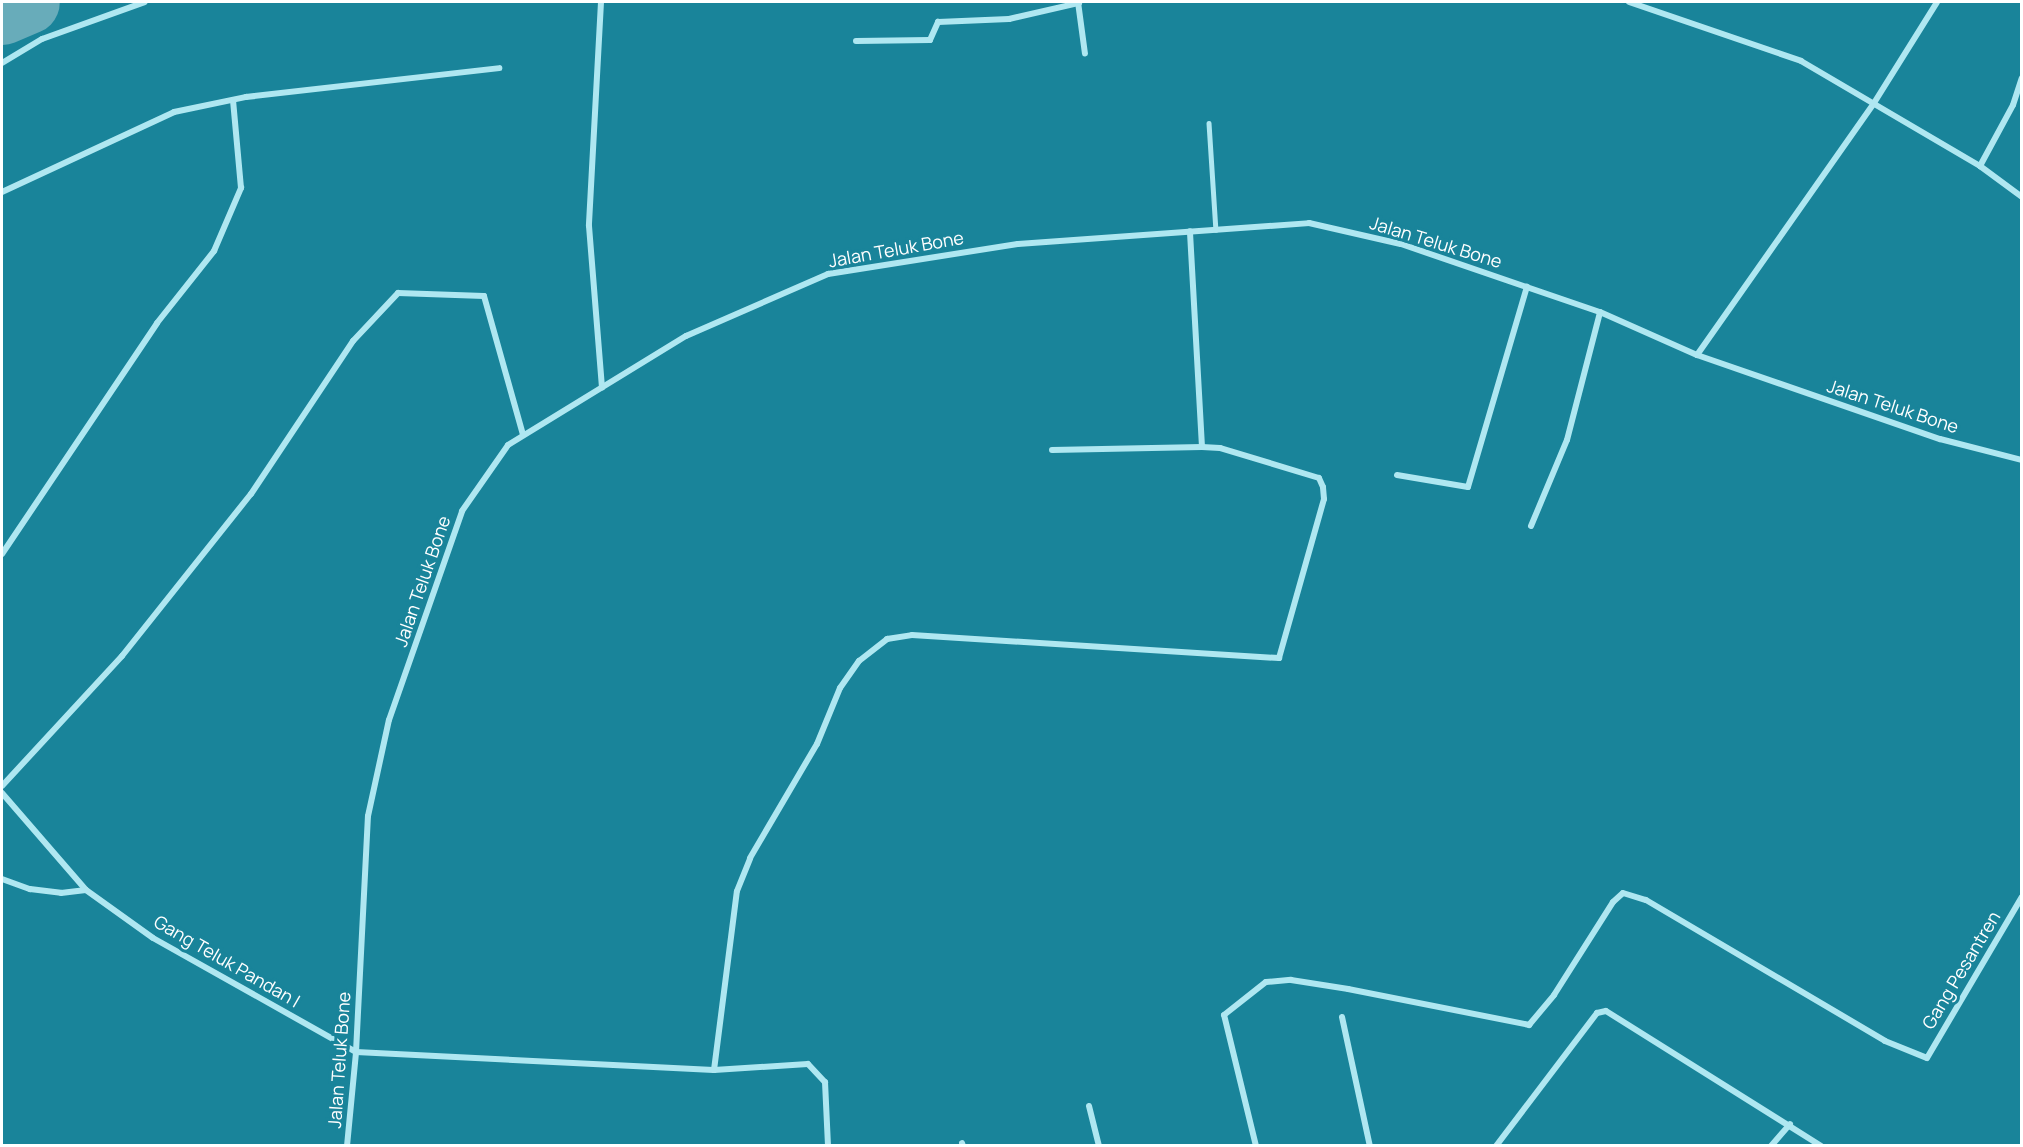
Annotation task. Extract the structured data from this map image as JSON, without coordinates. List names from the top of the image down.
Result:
{
  "streets": {
    "street": ["Jalan Teluk Bone", "Gang Teluk Pandan I", "Gang Pesantren"]
  },
  "crossings": [
    ["Jalan Teluk Bone", "Gang Teluk Pandan I"]
  ]
}
